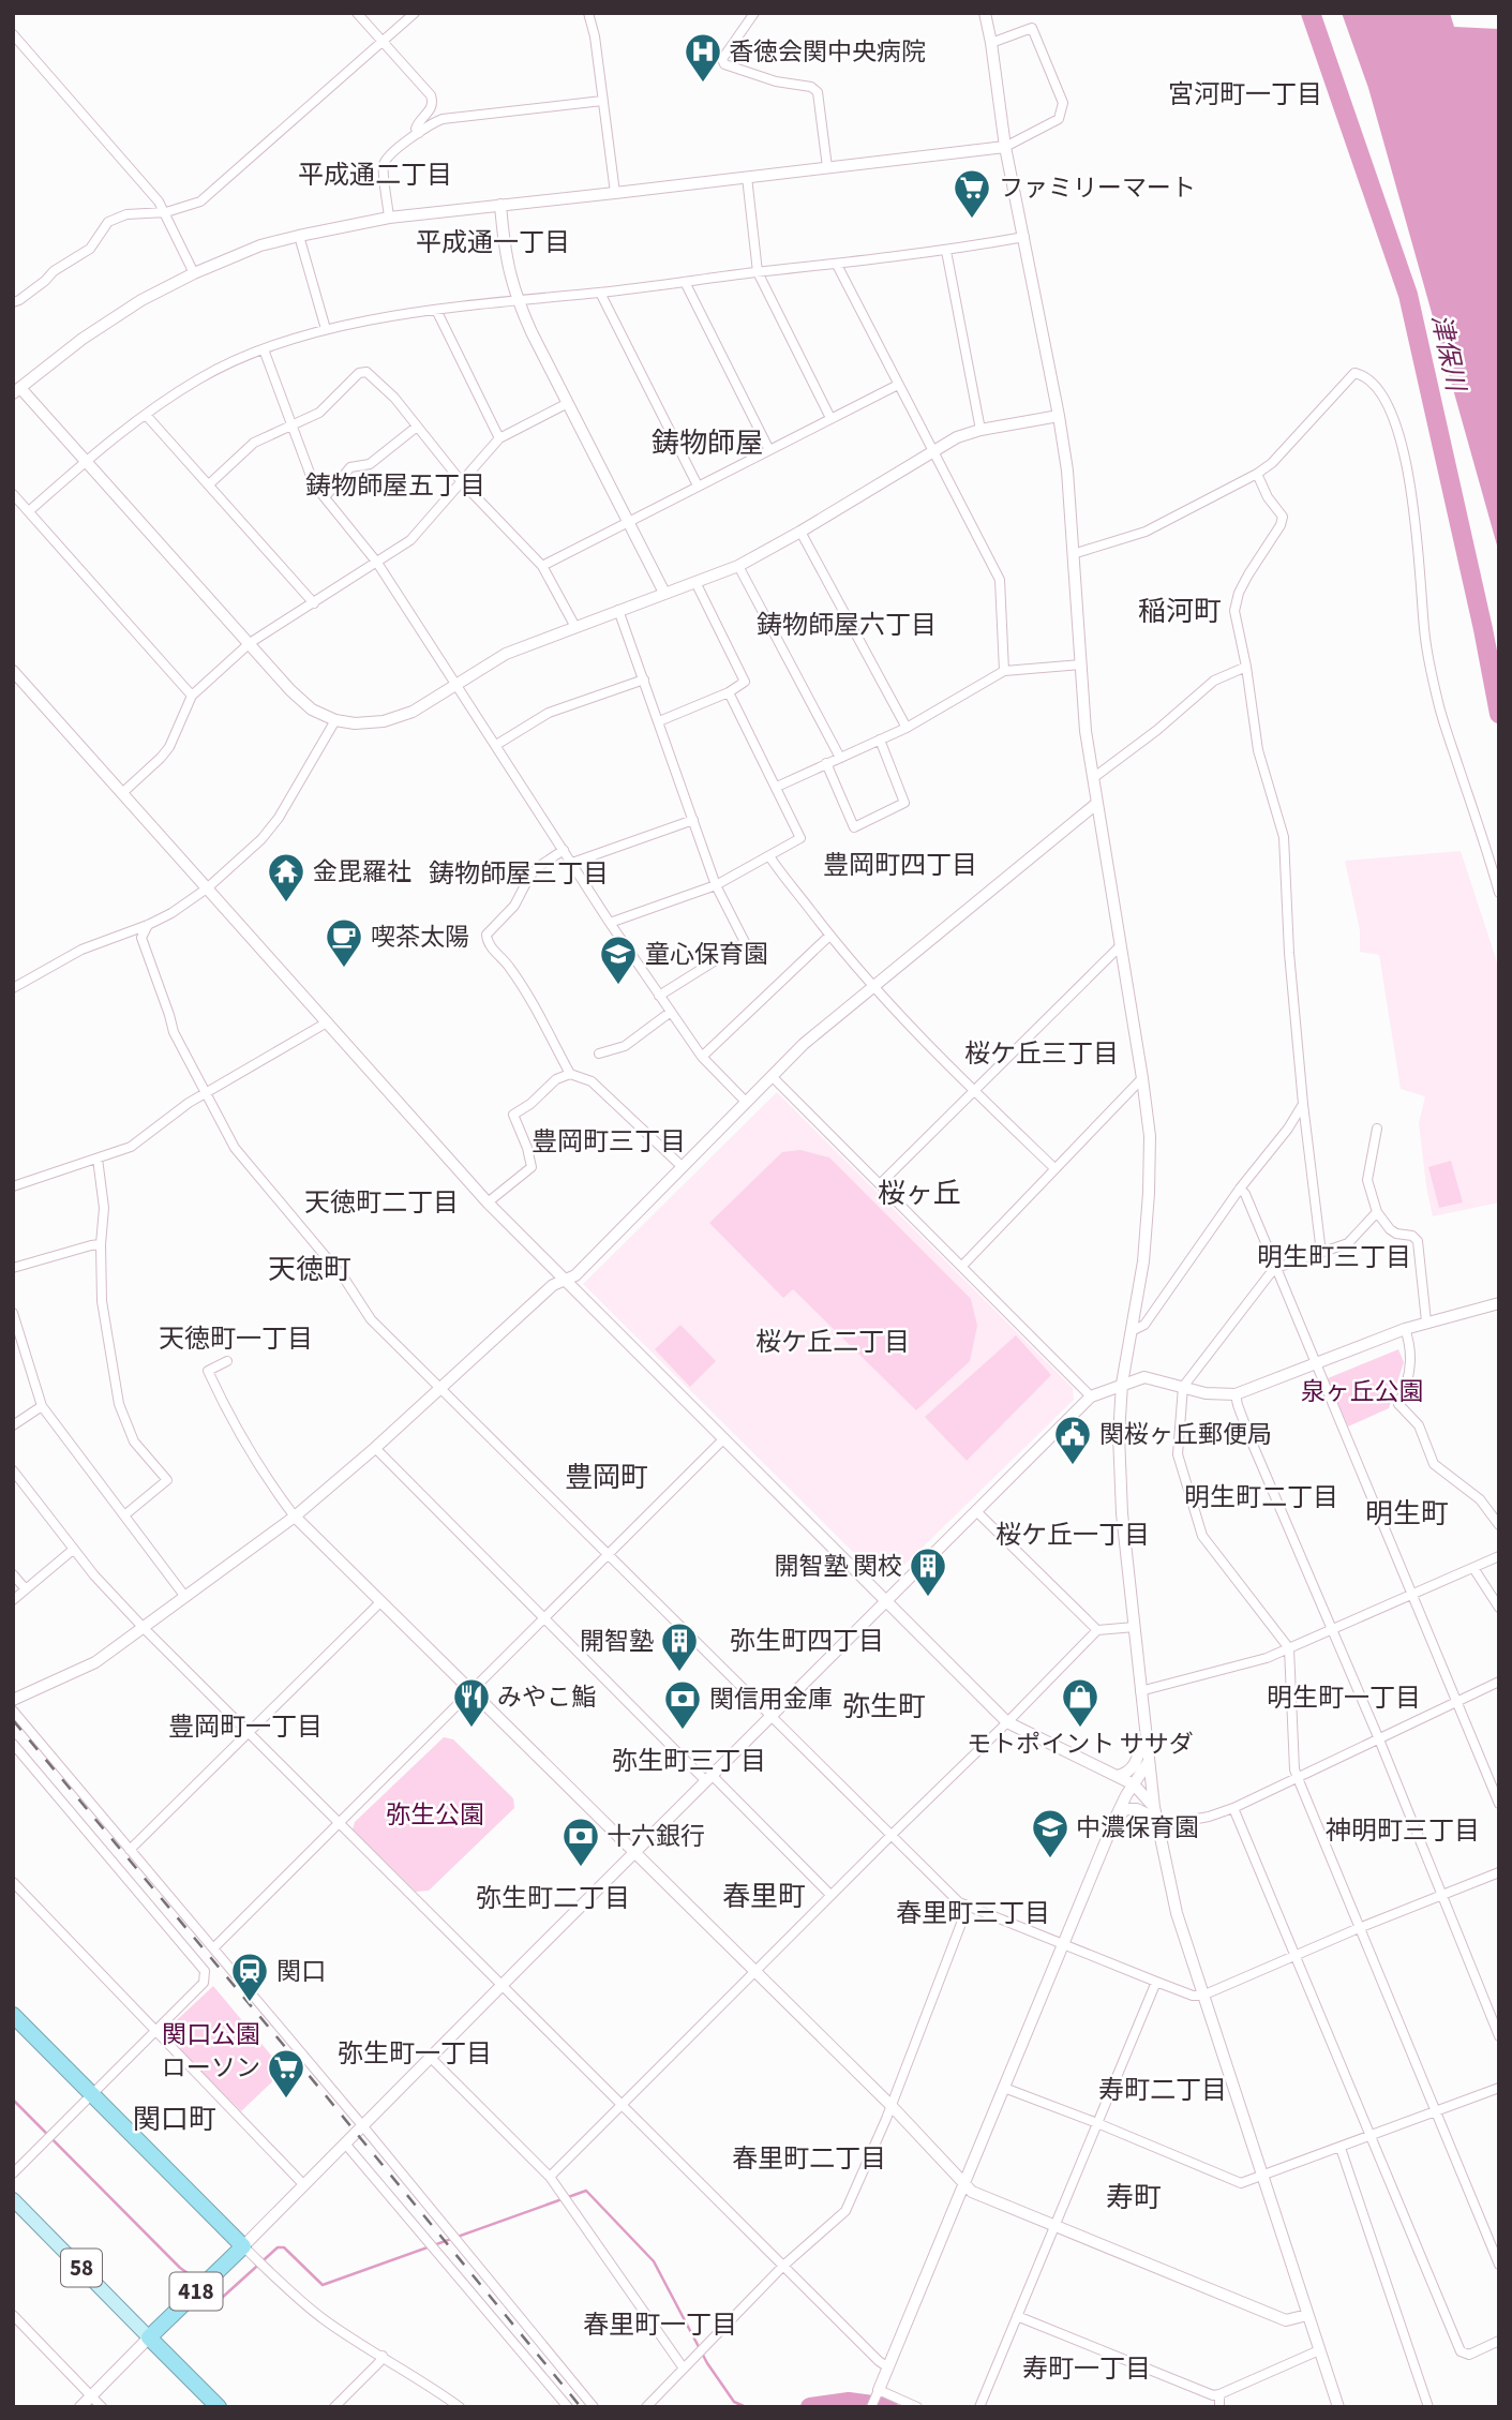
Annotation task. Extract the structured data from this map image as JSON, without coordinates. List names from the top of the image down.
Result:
{
  "streets": {
    "highway": ["418"],
    "main road": ["58"]
  },
  "crossings": [
    ["58", "418"]
  ],
  "districts": [
    "宮河町一丁目",
    "平成通二丁目",
    "平成通一丁目",
    "鋳物師屋",
    "鋳物師屋五丁目",
    "稲河町",
    "鋳物師屋六丁目",
    "豊岡町四丁目",
    "鋳物師屋三丁目",
    "桜ケ丘三丁目",
    "豊岡町三丁目",
    "桜ヶ丘",
    "天徳町二丁目",
    "明生町三丁目",
    "天徳町",
    "天徳町一丁目",
    "桜ケ丘二丁目",
    "豊岡町",
    "明生町二丁目",
    "明生町",
    "桜ケ丘一丁目",
    "弥生町四丁目",
    "明生町一丁目",
    "弥生町",
    "豊岡町一丁目",
    "弥生町三丁目",
    "神明町三丁目",
    "春里町",
    "弥生町二丁目",
    "春里町三丁目",
    "弥生町一丁目",
    "寿町二丁目",
    "関口町",
    "春里町二丁目",
    "寿町",
    "春里町一丁目",
    "寿町一丁目"
  ],
  "water": ["津保川"],
  "parks": ["泉ヶ丘公園", "弥生公園", "関口公園"],
  "places": {
    "hospital": ["香徳会関中央病院"],
    "supermarket": ["ファミリーマート", "ローソン"],
    "temple": ["金毘羅社"],
    "cafe": ["喫茶太陽"],
    "school or university": ["童心保育園", "中濃保育園"],
    "public building": ["関桜ヶ丘郵便局"],
    "building": ["開智塾 関校", "開智塾"],
    "restaurant": ["みやこ鮨"],
    "shop": ["モトポイント ササダ"],
    "bank": ["関信用金庫", "十六銀行"],
    "station": ["関口"]
  }
}
